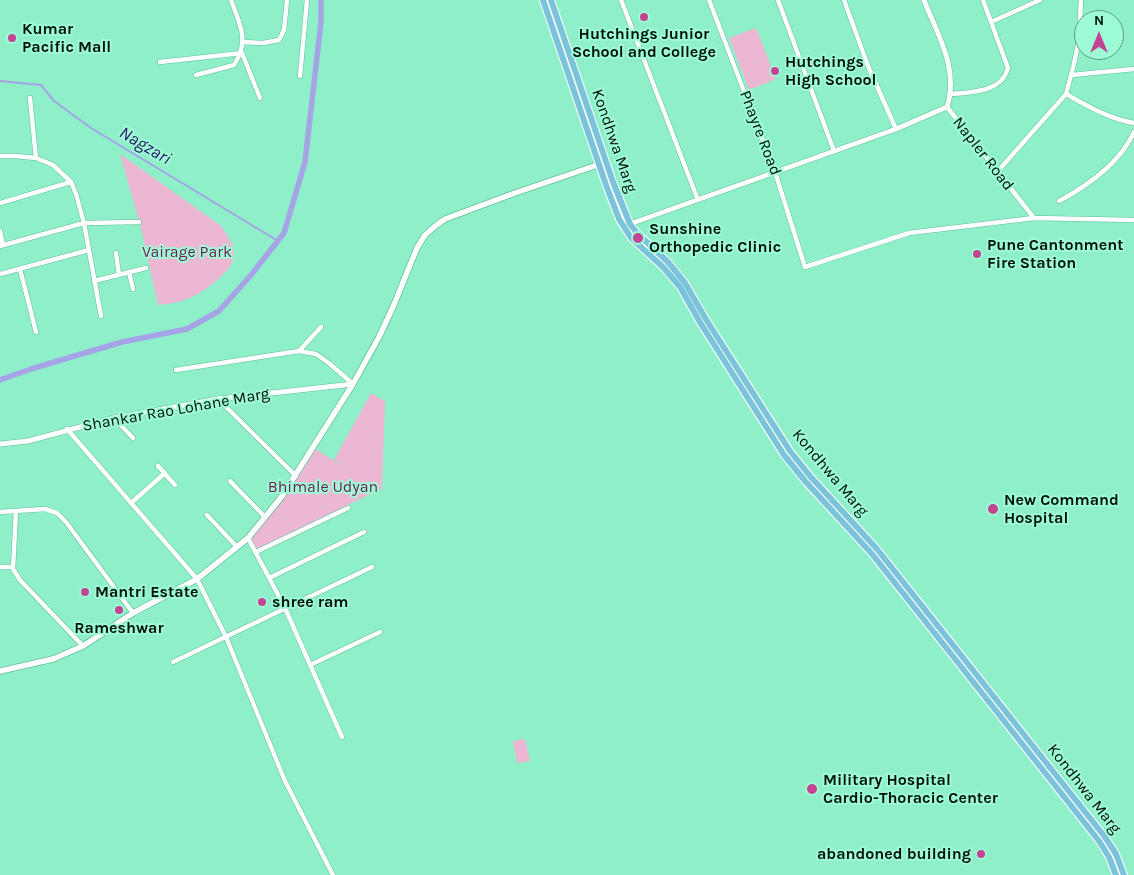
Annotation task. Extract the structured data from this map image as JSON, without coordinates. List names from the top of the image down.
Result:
{
  "streets": {
    "main road": ["Kondhwa Marg"],
    "street": ["Phayre Road", "Napler Road", "Shankar Rao Lohane Marg"]
  },
  "crossings": [
    ["Phayre Road", "Napler Road"]
  ],
  "water": ["Nagzari"],
  "parks": ["Vairage Park", "Bhimale Udyan"],
  "places": [
    "Hutchings Junior School and College",
    "Kumar Pacific Mall",
    "Hutchings High School",
    "Sunshine Orthopedic Clinic",
    "Pune Cantonment Fire Station",
    "New Command Hospital",
    "Mantri Estate",
    "shree ram",
    "Rameshwar",
    "Military Hospital Cardio-Thoracic Center",
    "abandoned building"
  ],
  "north": "top"
}
